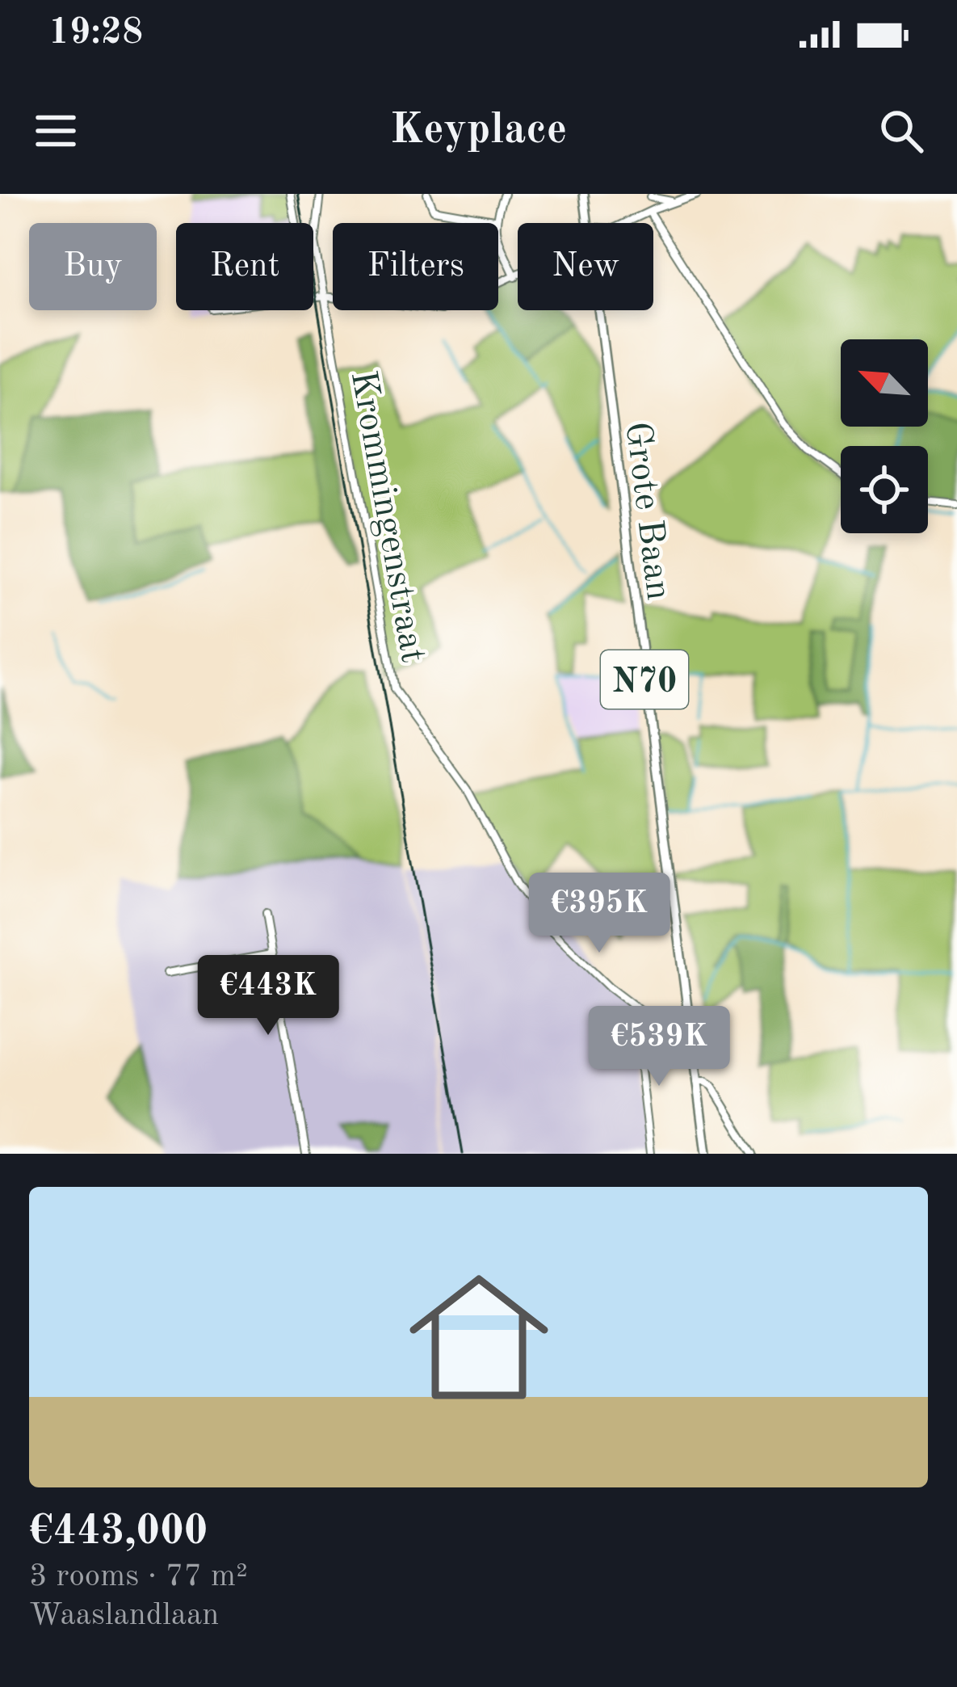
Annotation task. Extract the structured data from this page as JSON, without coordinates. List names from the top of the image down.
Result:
{
  "streets": {
    "main road": ["Grote Baan", "N70"],
    "street": ["Krommingenstraat"]
  },
  "crossings": [
    ["Grote Baan", "N70"]
  ],
  "north": "top left",
  "page": {
    "status": "19:28",
    "header": "Keyplace",
    "chip": [
      "Buy",
      "Rent",
      "Filters",
      "New"
    ],
    "price": ["€395K", "€443K", "€539K"],
    "list": [
      {
        "name": "€443,000",
        "note": "3 rooms · 77 m² · Waaslandlaan"
      }
    ]
  }
}
